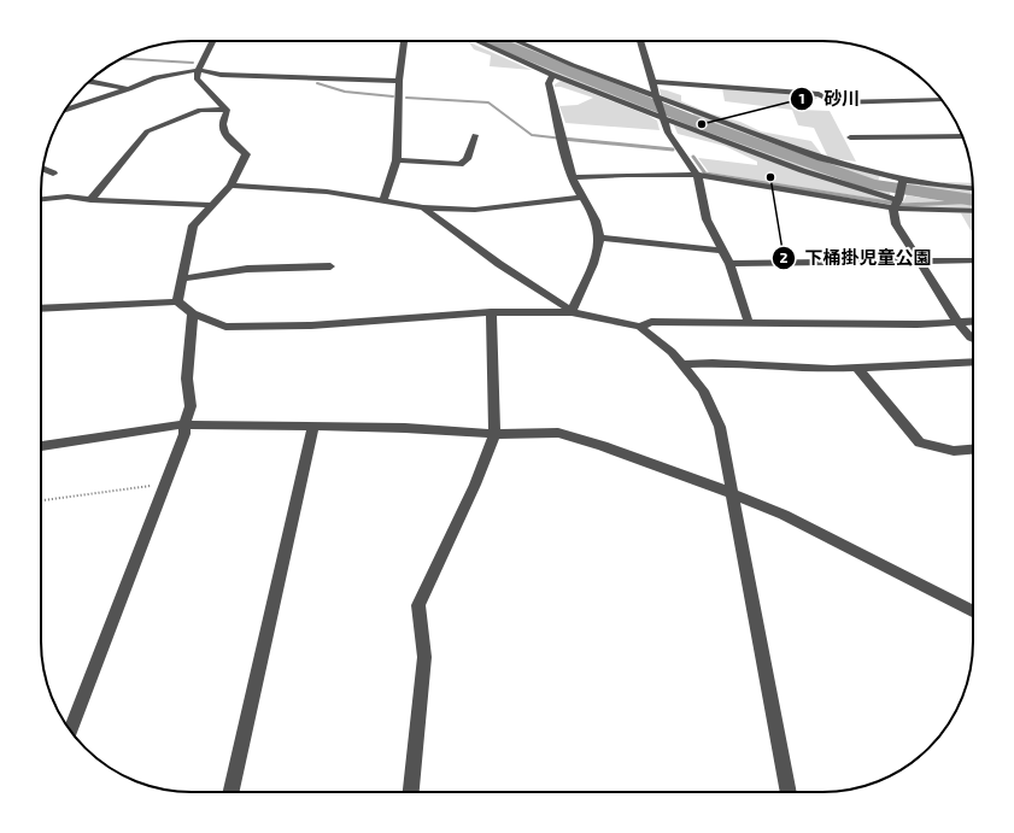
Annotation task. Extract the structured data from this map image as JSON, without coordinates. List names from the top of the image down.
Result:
{
  "places": ["砂川", "下桶掛児童公園"]
}
